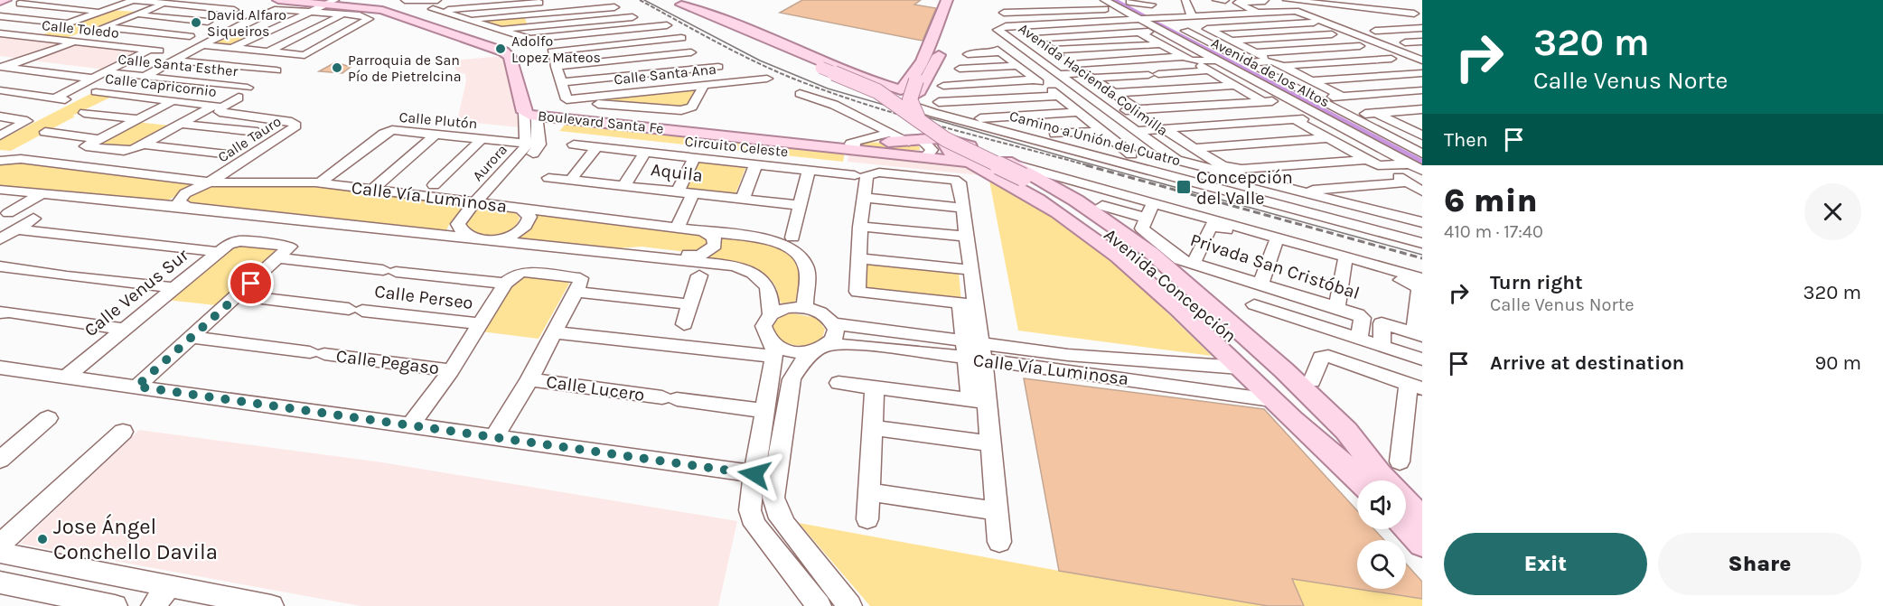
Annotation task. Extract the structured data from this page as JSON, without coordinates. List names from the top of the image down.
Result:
{
  "streets": {
    "main road": ["Boulevard Santa Fe", "Camino a Unión del Cuatro", "Avenida Concepción"],
    "street": [
      "Calle Toledo",
      "Calle Santa Esther",
      "Avenida de los Altos",
      "Calle Santa Ana",
      "Avenida Hacienda Colimilla",
      "Calle Capricornio",
      "Calle Plutón",
      "Calle Tauro",
      "Circuito Celeste",
      "Aurora",
      "Aquila",
      "Calle Vía Luminosa",
      "Privada San Cristóbal",
      "Calle Venus Sur",
      "Calle Perseo",
      "Calle Pegaso",
      "Calle Lucero"
    ]
  },
  "crossings": [
    ["Calle Toledo", "Calle Santa Esther"],
    ["Avenida de los Altos", "Avenida Hacienda Colimilla"],
    ["Calle Capricornio", "Calle Tauro"],
    ["Calle Plutón", "Aurora"],
    ["Calle Plutón", "Calle Vía Luminosa"],
    ["Boulevard Santa Fe", "Avenida Concepción"],
    ["Camino a Unión del Cuatro", "Avenida Concepción"],
    ["Calle Tauro", "Calle Vía Luminosa"],
    ["Circuito Celeste", "Aquila"],
    ["Aurora", "Calle Vía Luminosa"]
  ],
  "places": {
    "other": [
      "David Alfaro Siqueiros",
      "Adolfo Lopez Mateos",
      "Parroquia de San Pío de Pietrelcina",
      "Jose Ángel Conchello Davila"
    ],
    "transit": ["Concepción del Valle"]
  },
  "page": {
    "turn": ["320 m", "Calle Venus Norte"],
    "then": "Then",
    "heading": ["6 min", "410 m · 17:40"],
    "list": [
      {
        "name": "Turn right",
        "note": "Calle Venus Norte",
        "value": "320 m"
      },
      {
        "name": "Arrive at destination",
        "value": "90 m"
      }
    ],
    "buttons": ["Exit", "Share"]
  }
}
